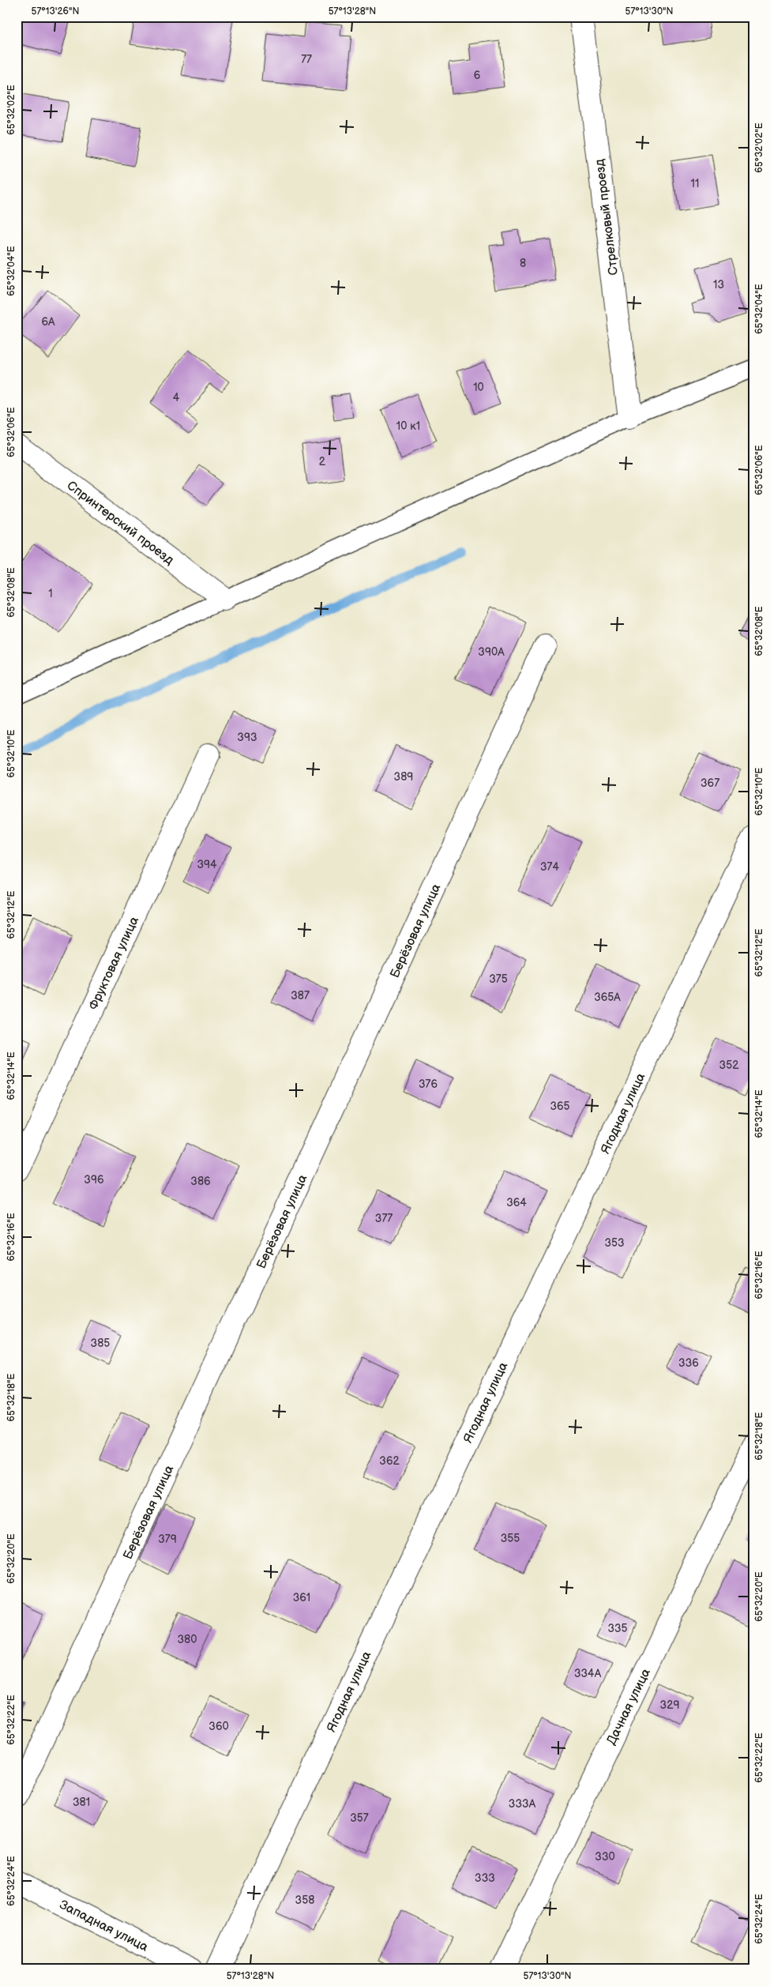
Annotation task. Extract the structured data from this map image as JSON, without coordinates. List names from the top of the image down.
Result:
{
  "streets": {
    "street": [
      "Стрелковый проезд",
      "Спринтерский проезд",
      "Берёзовая улица",
      "Фруктовая улица",
      "Ягодная улица",
      "Дачная улица",
      "Западная улица"
    ]
  },
  "house_numbers": [
    "77",
    "6",
    "11",
    "8",
    "13",
    "6А",
    "10",
    "4",
    "10 к1",
    "2",
    "1",
    "390А",
    "393",
    "389",
    "367",
    "394",
    "374",
    "375",
    "387",
    "365А",
    "352",
    "376",
    "365",
    "396",
    "386",
    "364",
    "377",
    "353",
    "385",
    "336",
    "362",
    "355",
    "379",
    "361",
    "335",
    "380",
    "334А",
    "329",
    "360",
    "381",
    "333А",
    "357",
    "330",
    "333",
    "358"
  ],
  "coordinates": [
    "57°13'26\"N",
    "57°13'28\"N",
    "57°13'30\"N",
    "65°32'02\"E",
    "65°32'04\"E",
    "65°32'06\"E",
    "65°32'08\"E",
    "65°32'10\"E",
    "65°32'12\"E",
    "65°32'14\"E",
    "65°32'16\"E",
    "65°32'18\"E",
    "65°32'20\"E",
    "65°32'22\"E",
    "65°32'24\"E"
  ]
}
